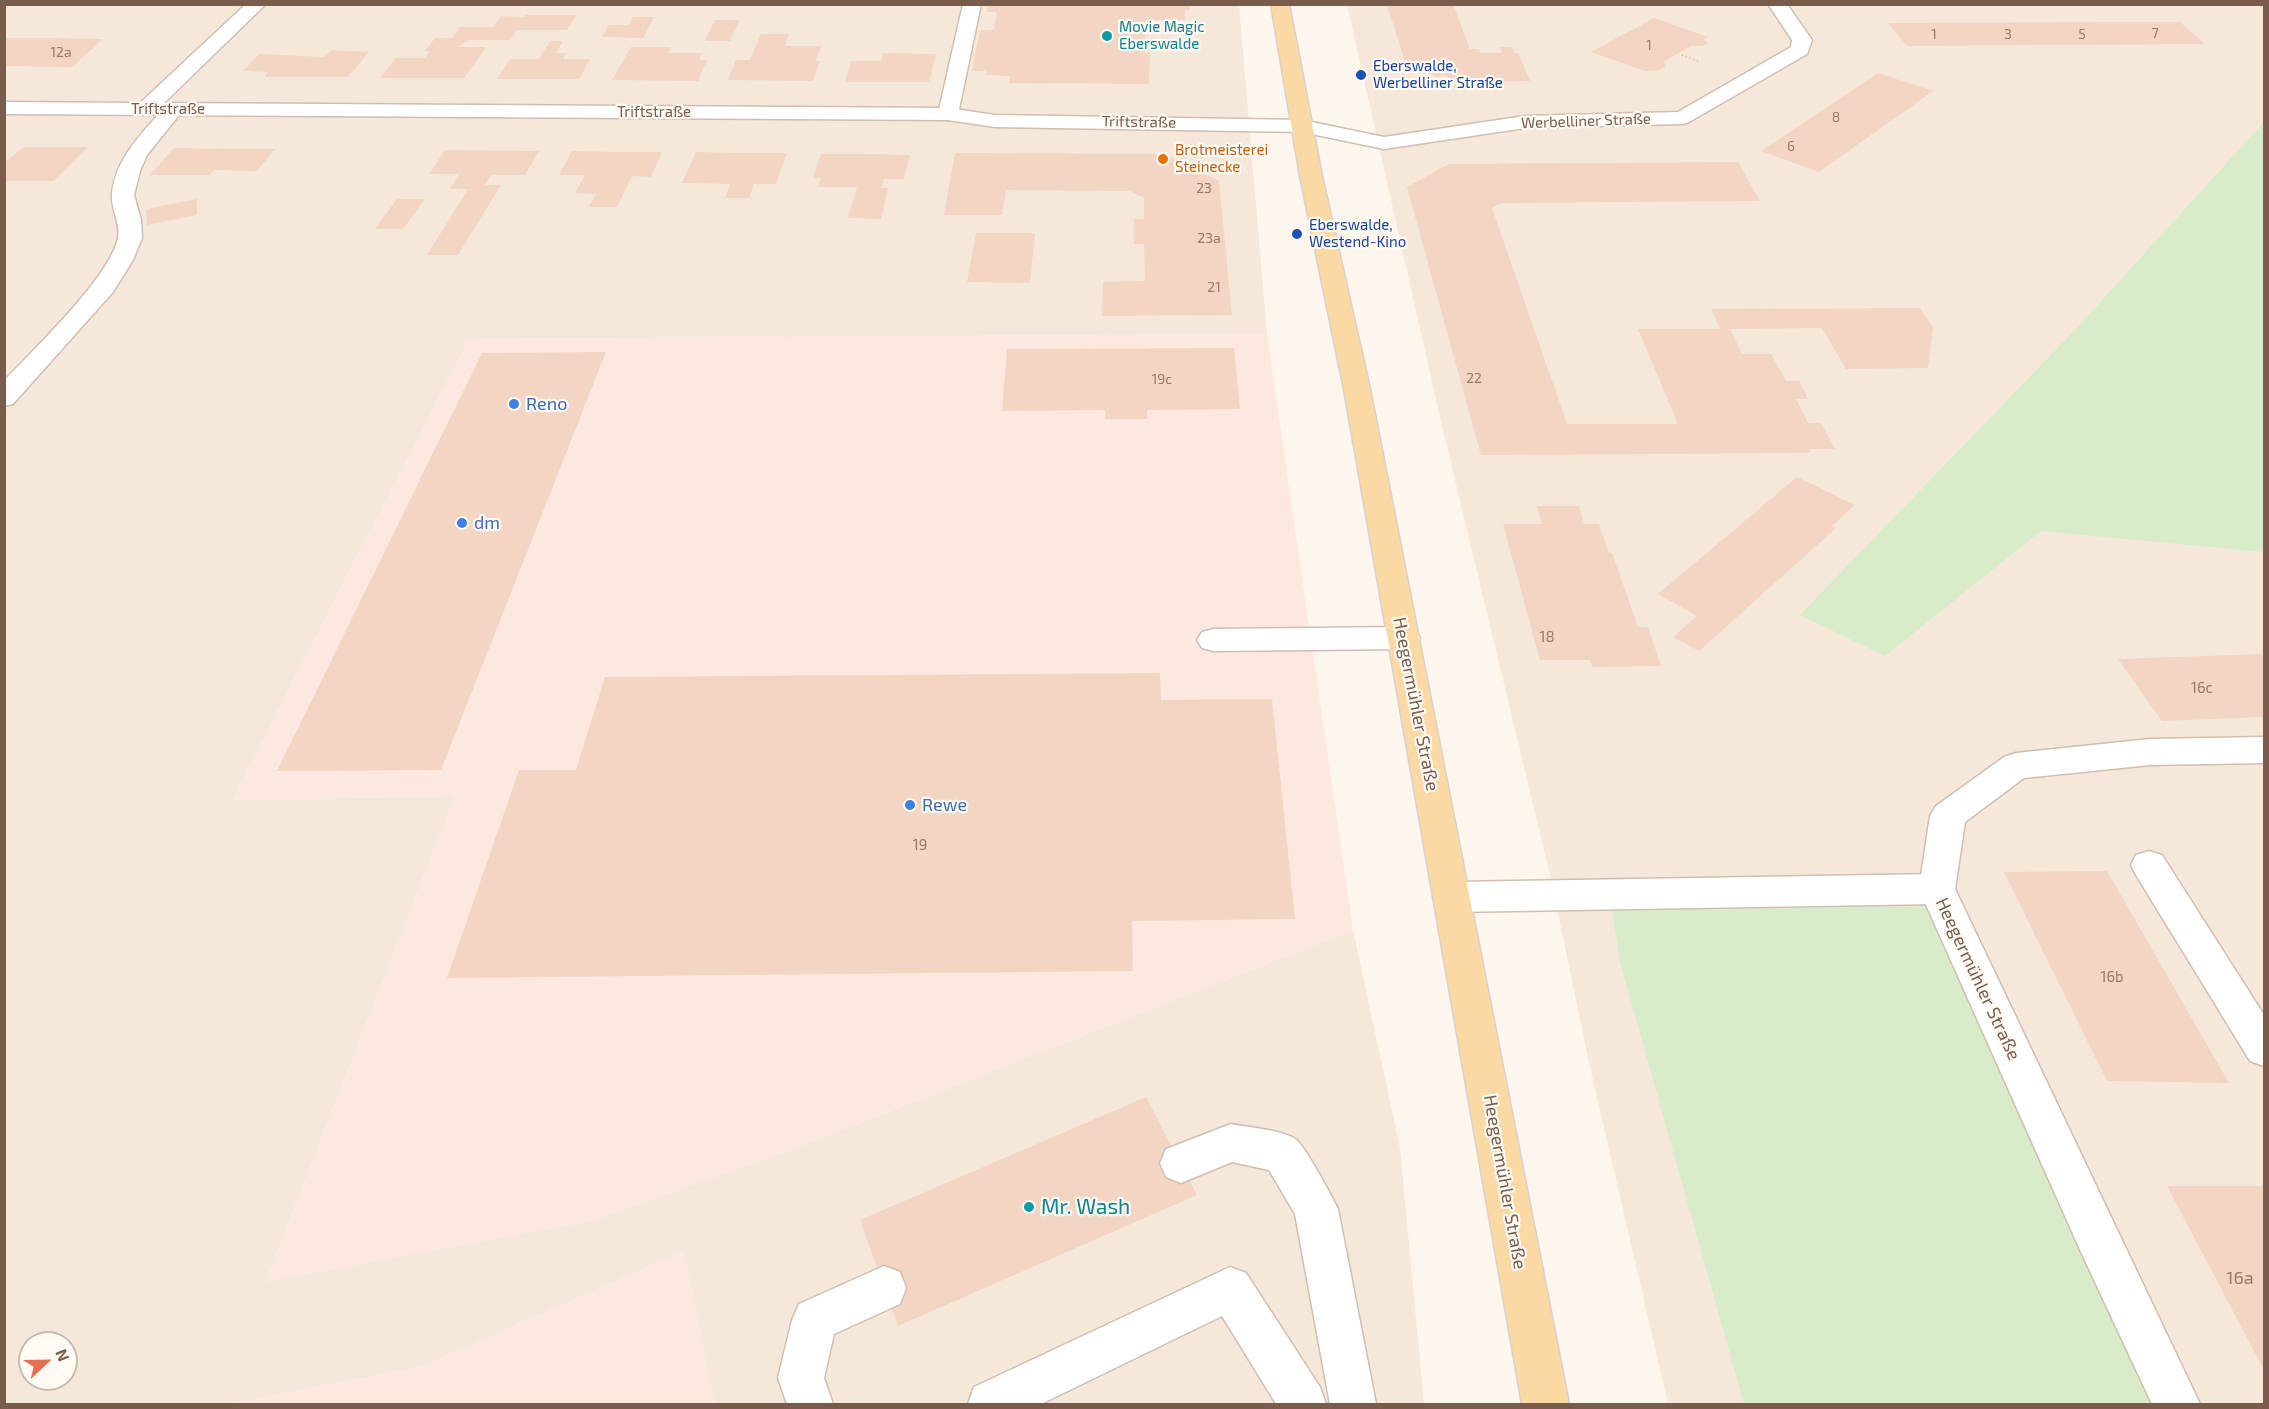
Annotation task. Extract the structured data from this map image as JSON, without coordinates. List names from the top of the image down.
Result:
{
  "streets": {
    "main road": ["Heegermühler Straße"],
    "street": ["Triftstraße", "Werbelliner Straße"]
  },
  "crossings": [
    ["Triftstraße", "Werbelliner Straße"],
    ["Triftstraße", "Heegermühler Straße"],
    ["Werbelliner Straße", "Heegermühler Straße"]
  ],
  "places": [
    "Movie Magic Eberswalde",
    "Eberswalde, Werbelliner Straße",
    "Brotmeisterei Steinecke",
    "Eberswalde, Westend-Kino",
    "Reno",
    "dm",
    "Rewe",
    "Mr. Wash"
  ],
  "house_numbers": [
    "7",
    "1",
    "3",
    "5",
    "1",
    "12a",
    "8",
    "6",
    "23",
    "23a",
    "21",
    "22",
    "19c",
    "18",
    "16c",
    "19",
    "16b",
    "16a"
  ],
  "north": "right"
}
